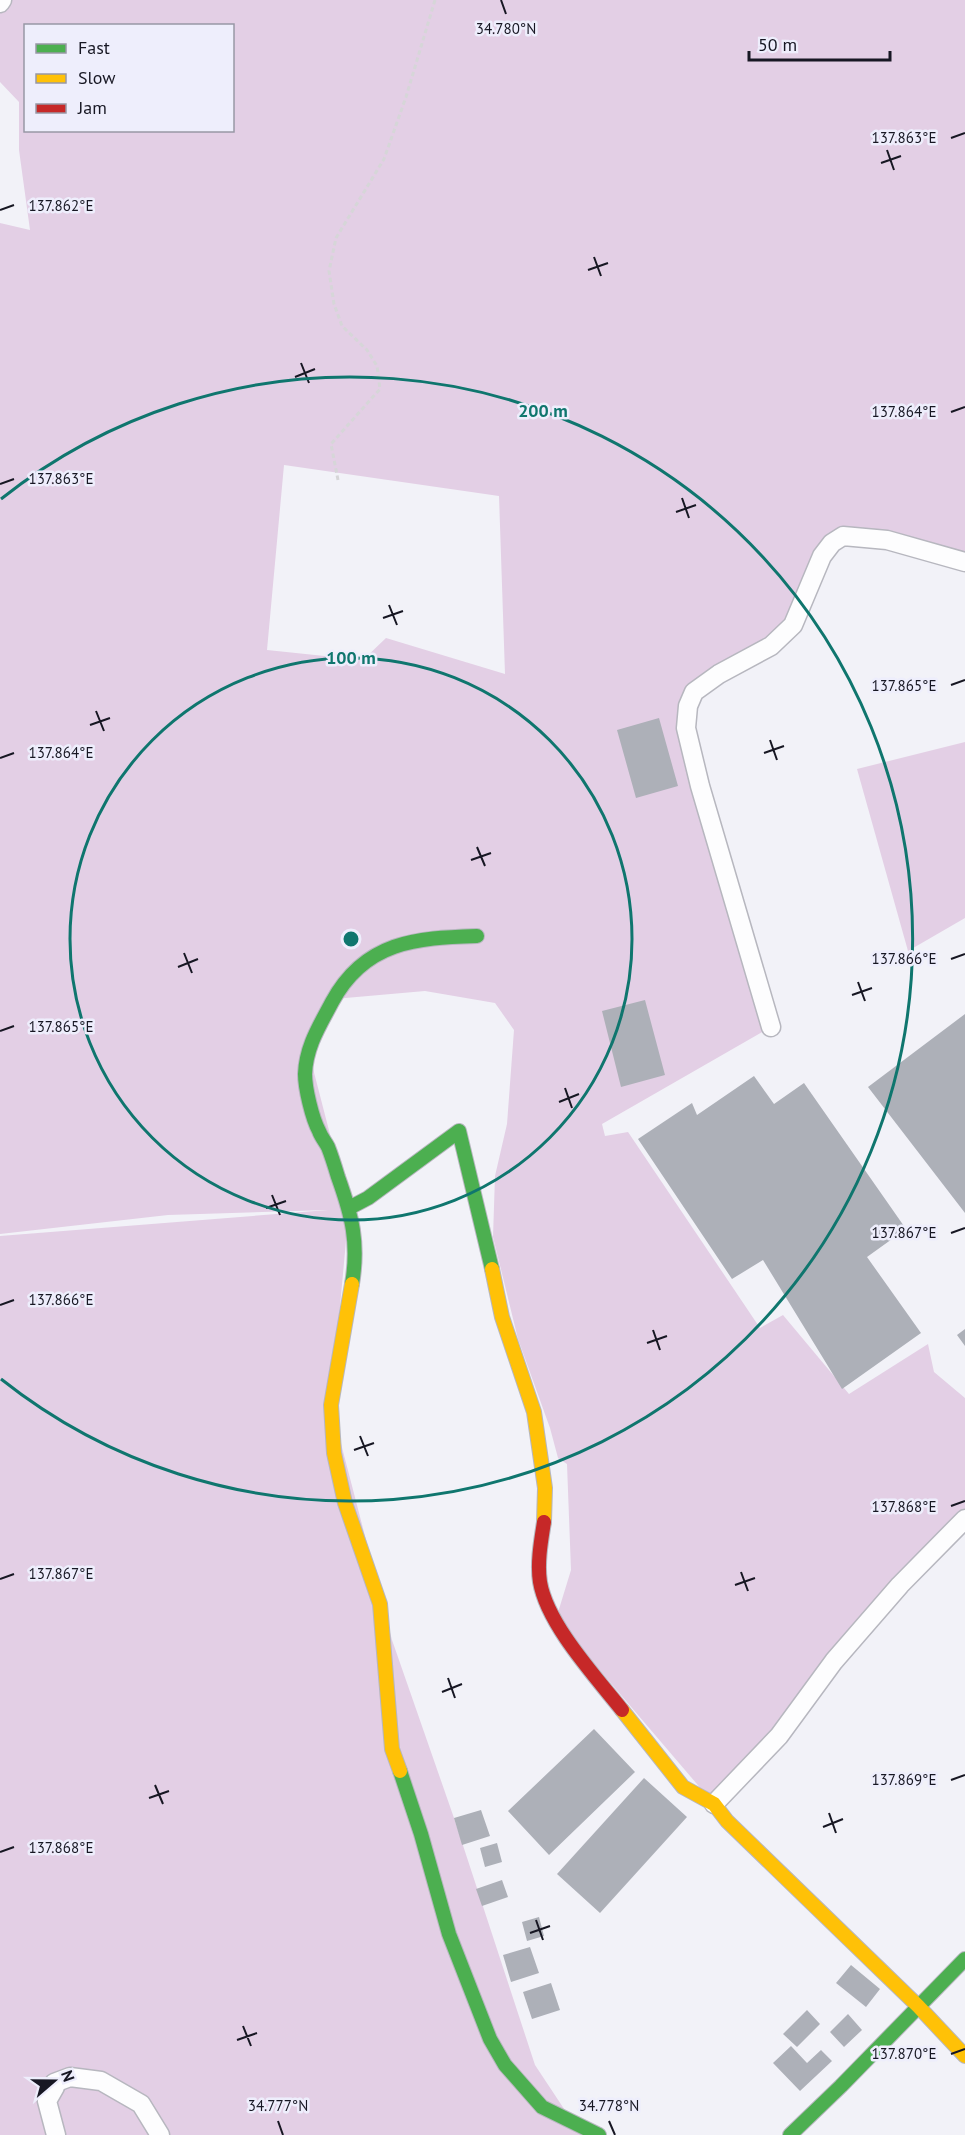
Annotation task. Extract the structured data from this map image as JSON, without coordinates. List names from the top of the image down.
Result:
{
  "legend": ["Fast", "Slow", "Jam"],
  "scale_bar": "50 m",
  "north": "right",
  "coordinates": [
    "34.780°N",
    "137.863°E",
    "137.862°E",
    "137.864°E",
    "137.865°E",
    "137.866°E",
    "137.867°E",
    "137.868°E",
    "137.869°E",
    "137.870°E",
    "34.777°N",
    "34.778°N"
  ],
  "rings": ["200 m", "100 m"]
}
